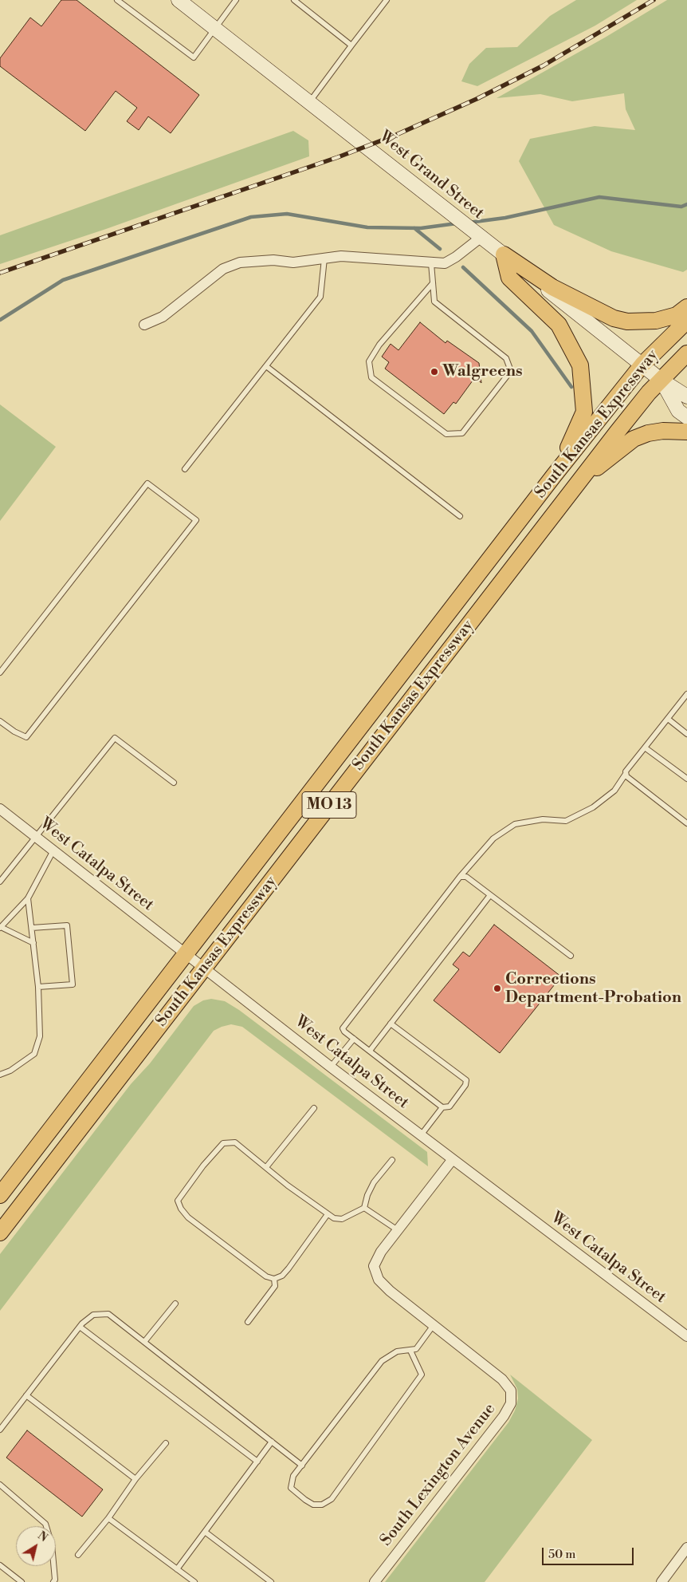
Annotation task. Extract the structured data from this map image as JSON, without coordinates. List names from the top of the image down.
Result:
{
  "streets": {
    "main road": ["West Grand Street", "South Kansas Expressway", "MO 13"],
    "street": ["West Catalpa Street", "South Lexington Avenue"]
  },
  "crossings": [
    ["West Grand Street", "South Kansas Expressway"],
    ["South Kansas Expressway", "West Catalpa Street"],
    ["West Catalpa Street", "South Lexington Avenue"]
  ],
  "places": ["Walgreens", "Corrections Department-Probation"],
  "scale_bar": "50 m",
  "north": "top right"
}
